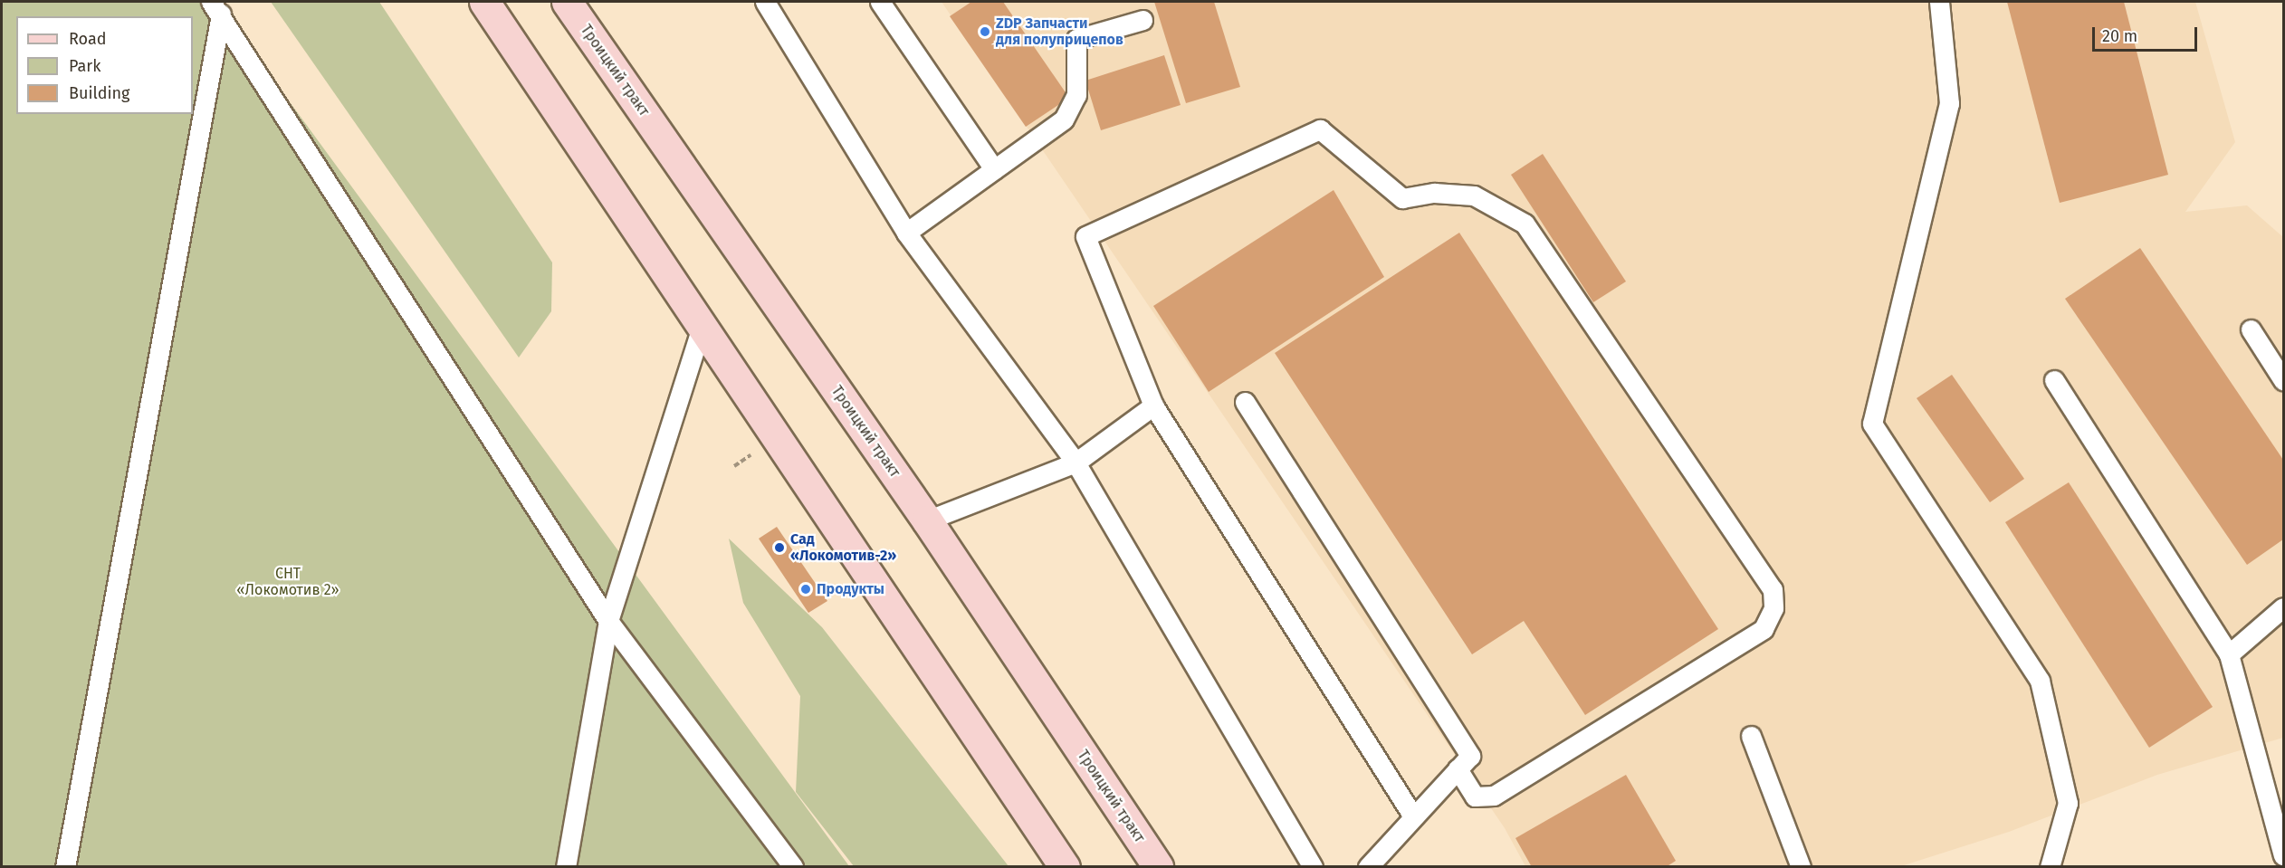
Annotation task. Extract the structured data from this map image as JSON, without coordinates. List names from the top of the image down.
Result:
{
  "streets": {
    "main road": ["Троицкий тракт"]
  },
  "parks": ["СНТ «Локомотив 2»"],
  "places": ["ZDP Запчасти для полуприцепов", "Сад «Локомотив-2»", "Продукты"],
  "legend": ["Road", "Park", "Building"],
  "scale_bar": "20 m"
}
